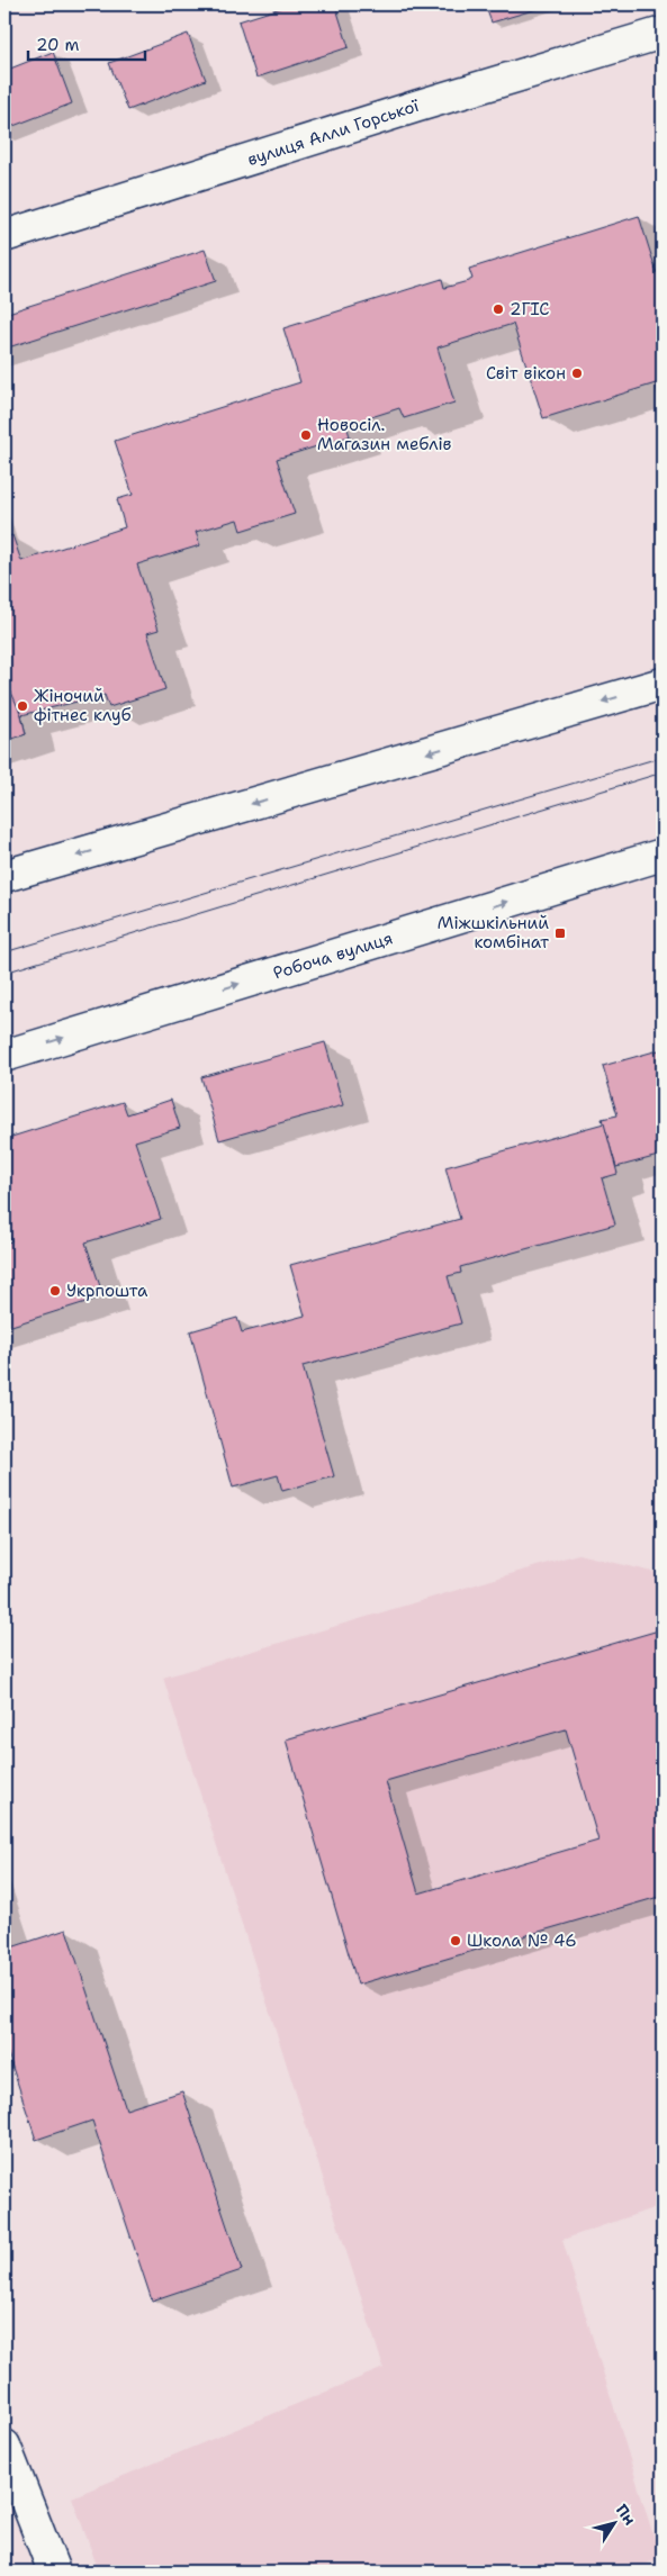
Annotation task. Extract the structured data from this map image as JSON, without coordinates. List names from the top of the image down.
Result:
{
  "streets": {
    "main road": ["вулиця Алли Горської", "Робоча вулиця"]
  },
  "places": {
    "other": [
      "2ГІС",
      "Світ вікон",
      "Новосіл. Магазин меблів",
      "Жіночий фітнес клуб",
      "Укрпошта",
      "Школа № 46"
    ],
    "transit": ["Міжшкільний комбінат"]
  },
  "scale_bar": "20 m",
  "north": "top right"
}
